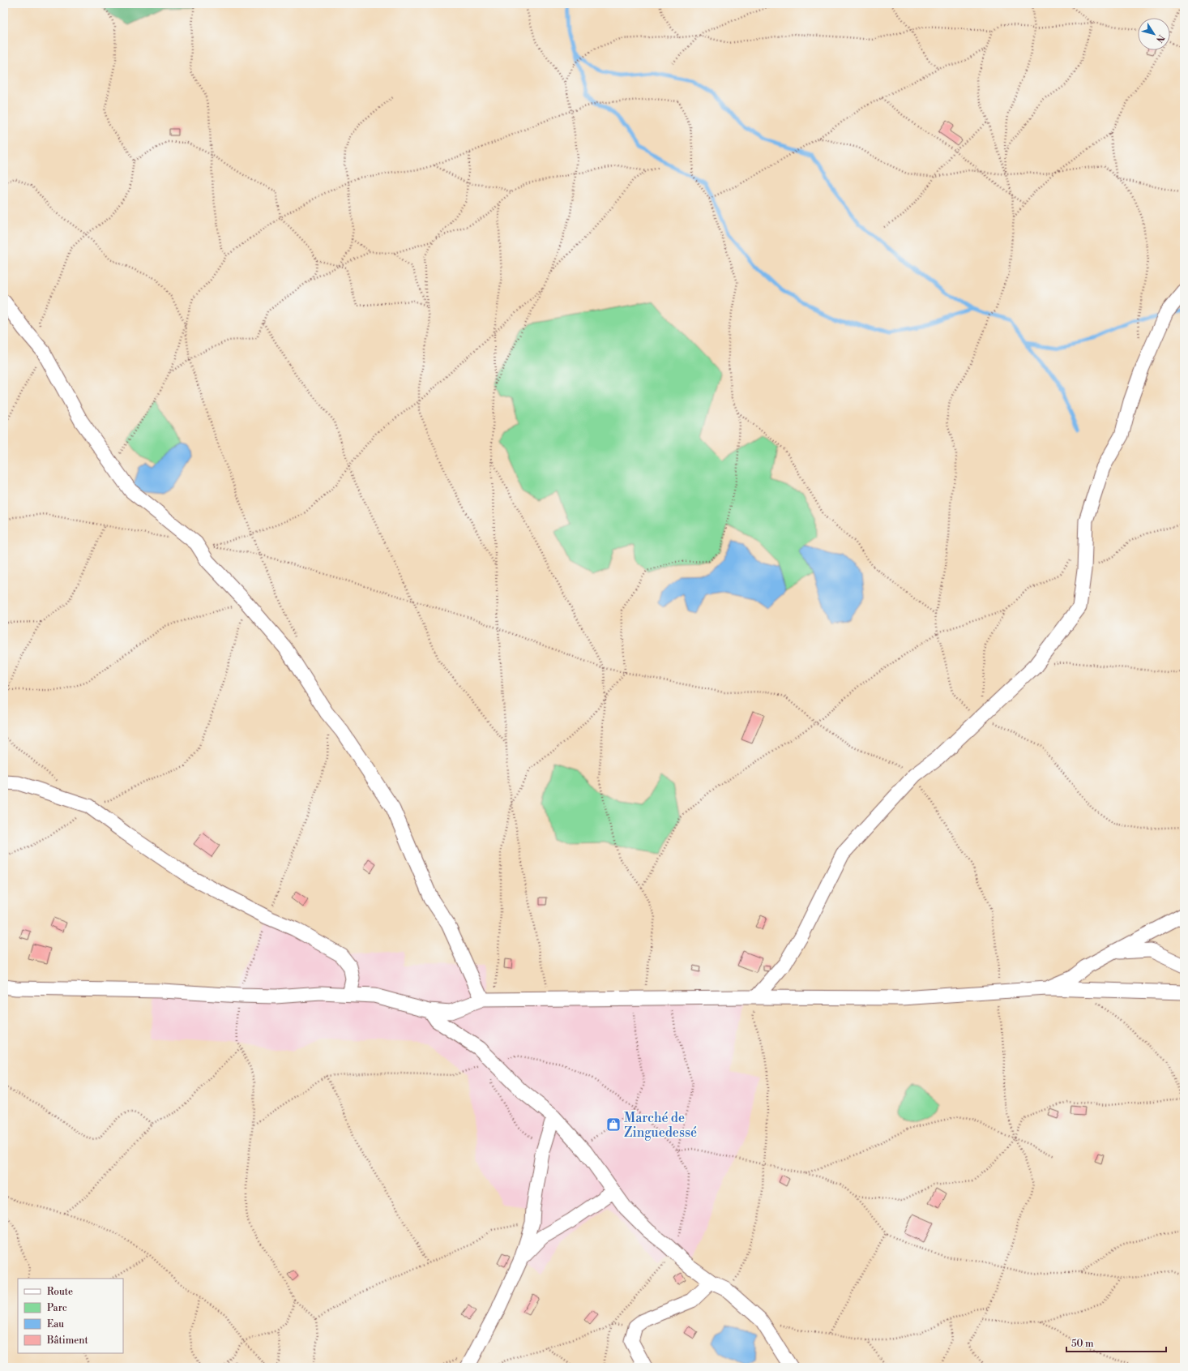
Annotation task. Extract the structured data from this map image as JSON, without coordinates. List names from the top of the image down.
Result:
{
  "places": {
    "shop": ["Marché de Zinguedessé"]
  },
  "legend": [
    "Route",
    "Parc",
    "Eau",
    "Bâtiment"
  ],
  "scale_bar": "50 m",
  "north": "bottom right"
}
